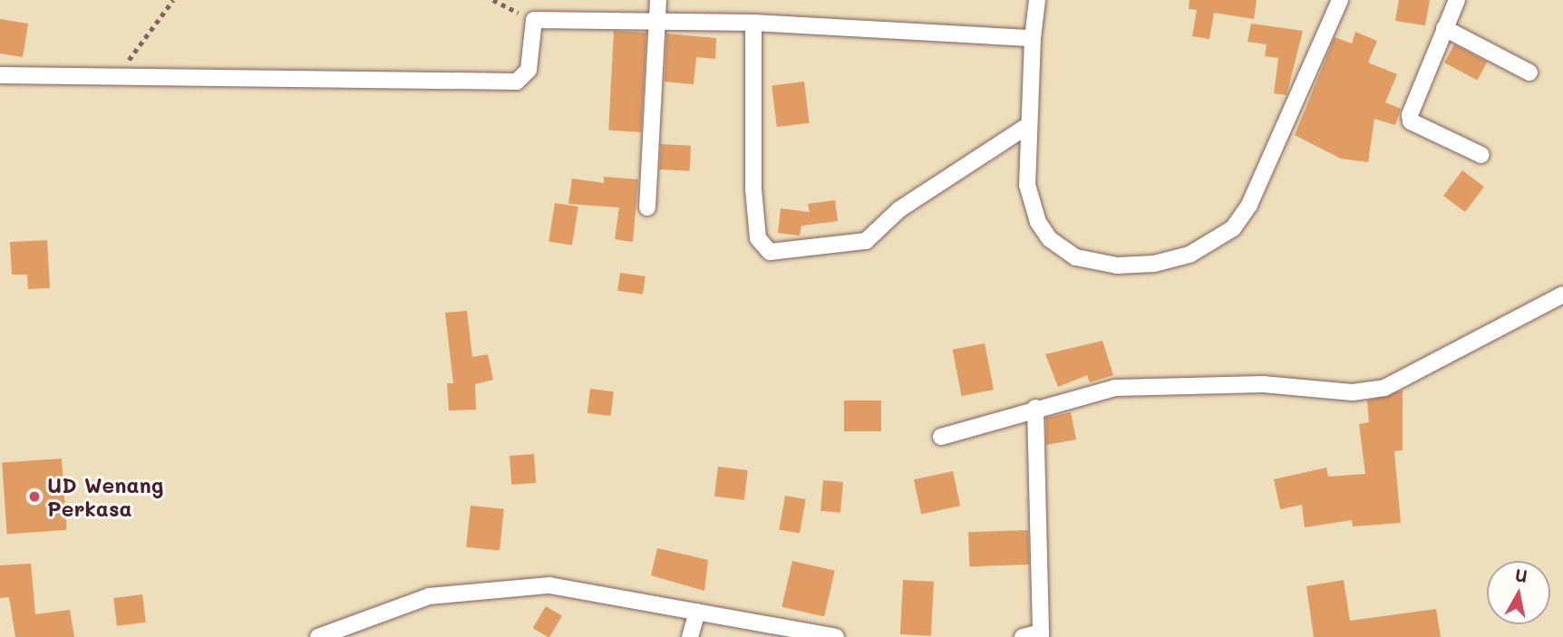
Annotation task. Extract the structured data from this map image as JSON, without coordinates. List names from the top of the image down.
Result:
{
  "places": ["UD Wenang Perkasa"],
  "north": "top"
}
